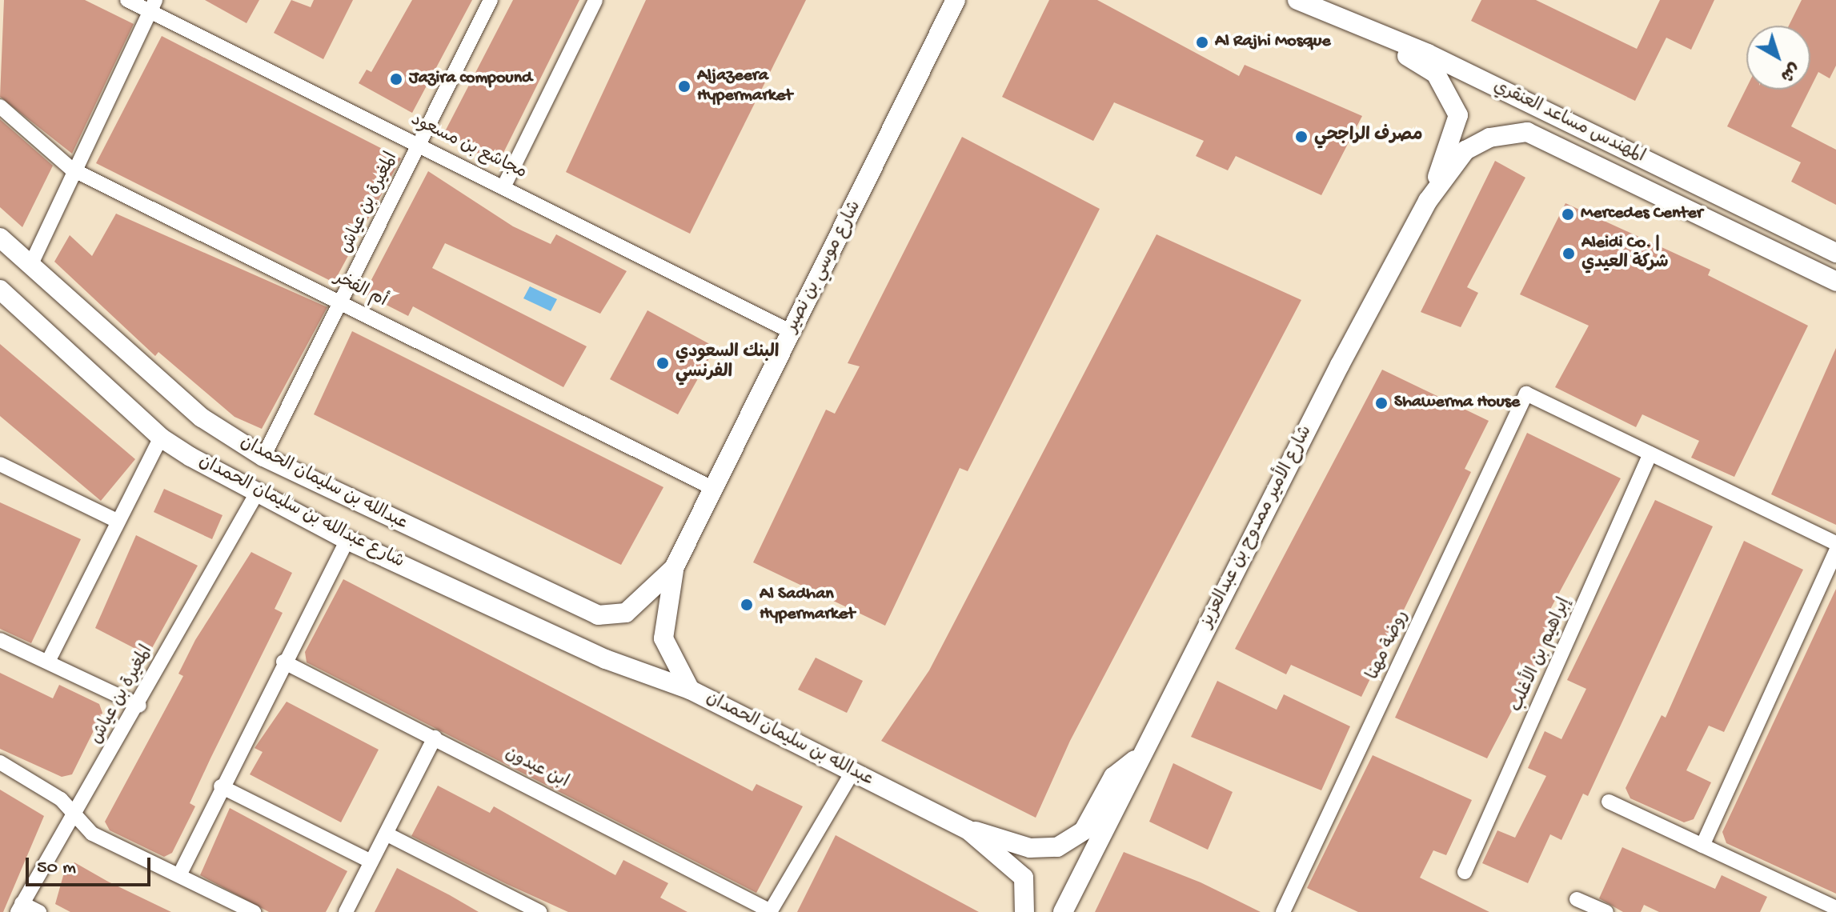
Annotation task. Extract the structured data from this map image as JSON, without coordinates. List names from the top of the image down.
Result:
{
  "streets": {
    "street": [
      "المهندس مساعد العنقري",
      "مجاشع بن مسعود",
      "المغيرة بن عياش",
      "شارع موسي بن نصير",
      "أم الفخر",
      "عبدالله بن سليمان الحمدان",
      "شارع عبدالله بن سليمان الحمدان",
      "شارع الأمير ممدوح بن عبدالعزيز",
      "روضة مهنا",
      "إبراهيم بن الأغلب",
      "ابن عبدون"
    ]
  },
  "crossings": [
    ["المهندس مساعد العنقري", "شارع الأمير ممدوح بن عبدالعزيز"],
    ["مجاشع بن مسعود", "المغيرة بن عياش"],
    ["مجاشع بن مسعود", "شارع موسي بن نصير"],
    ["المغيرة بن عياش", "أم الفخر"],
    ["المغيرة بن عياش", "عبدالله بن سليمان الحمدان"],
    ["المغيرة بن عياش", "شارع عبدالله بن سليمان الحمدان"],
    ["شارع موسي بن نصير", "أم الفخر"],
    ["شارع موسي بن نصير", "عبدالله بن سليمان الحمدان"],
    ["عبدالله بن سليمان الحمدان", "شارع عبدالله بن سليمان الحمدان"],
    ["روضة مهنا", "إبراهيم بن الأغلب"]
  ],
  "places": [
    "Al Rajhi Mosque",
    "Jazira compound",
    "Aljazeera Hypermarket",
    "مصرف الراجحي",
    "Mercedes Center",
    "Aleidi Co. | شركة العيدي",
    "البنك السعودي الفرنسي",
    "Shawerma House",
    "Al Sadhan Hypermarket"
  ],
  "scale_bar": "50 m",
  "north": "bottom right"
}
